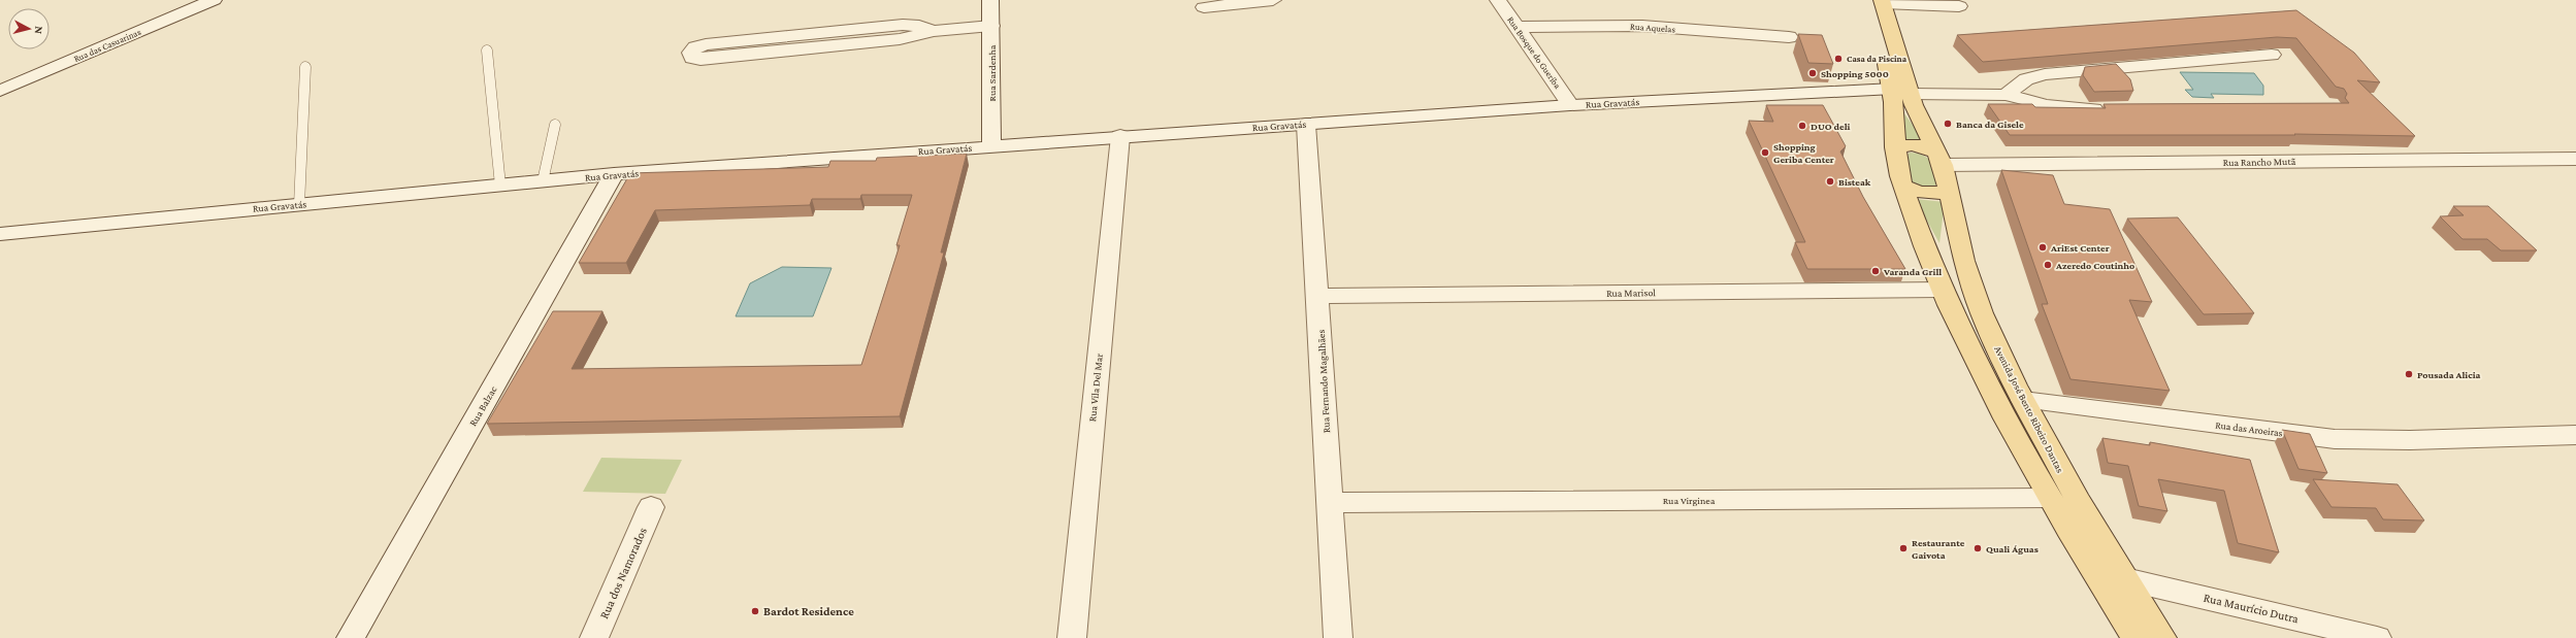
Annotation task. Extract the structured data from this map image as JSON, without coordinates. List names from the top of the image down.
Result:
{
  "streets": {
    "main road": ["Avenida José Bento Ribeiro Dantas"],
    "street": [
      "Rua Aquelas",
      "Rua das Casuarinas",
      "Rua Bosque do Gueriba",
      "Rua Sardenha",
      "Rua Gravatás",
      "Rua Rancho Mutã",
      "Rua Marisol",
      "Rua Fernando Magalhães",
      "Rua Vila Del Mar",
      "Rua Balzac",
      "Rua das Aroeiras",
      "Rua Virginea",
      "Rua dos Namorados",
      "Rua Maurício Dutra"
    ]
  },
  "crossings": [
    ["Rua Aquelas", "Rua Bosque do Gueriba"],
    ["Rua Bosque do Gueriba", "Rua Gravatás"],
    ["Rua Sardenha", "Rua Gravatás"],
    ["Rua Gravatás", "Rua Fernando Magalhães"],
    ["Rua Gravatás", "Rua Vila Del Mar"],
    ["Rua Gravatás", "Rua Balzac"],
    ["Rua Gravatás", "Avenida José Bento Ribeiro Dantas"],
    ["Rua Rancho Mutã", "Avenida José Bento Ribeiro Dantas"],
    ["Rua Marisol", "Rua Fernando Magalhães"],
    ["Rua Marisol", "Avenida José Bento Ribeiro Dantas"],
    ["Rua Fernando Magalhães", "Rua Virginea"],
    ["Avenida José Bento Ribeiro Dantas", "Rua das Aroeiras"],
    ["Avenida José Bento Ribeiro Dantas", "Rua Virginea"],
    ["Avenida José Bento Ribeiro Dantas", "Rua Maurício Dutra"]
  ],
  "places": [
    "Casa da Piscina",
    "Shopping 5000",
    "Banca da Gisele",
    "DUO deli",
    "Shopping Geriba Center",
    "Bisteak",
    "AriEst Center",
    "Azeredo Coutinho",
    "Varanda Grill",
    "Pousada Alicia",
    "Restaurante Gaivota",
    "Quali Águas",
    "Bardot Residence"
  ],
  "north": "right"
}
